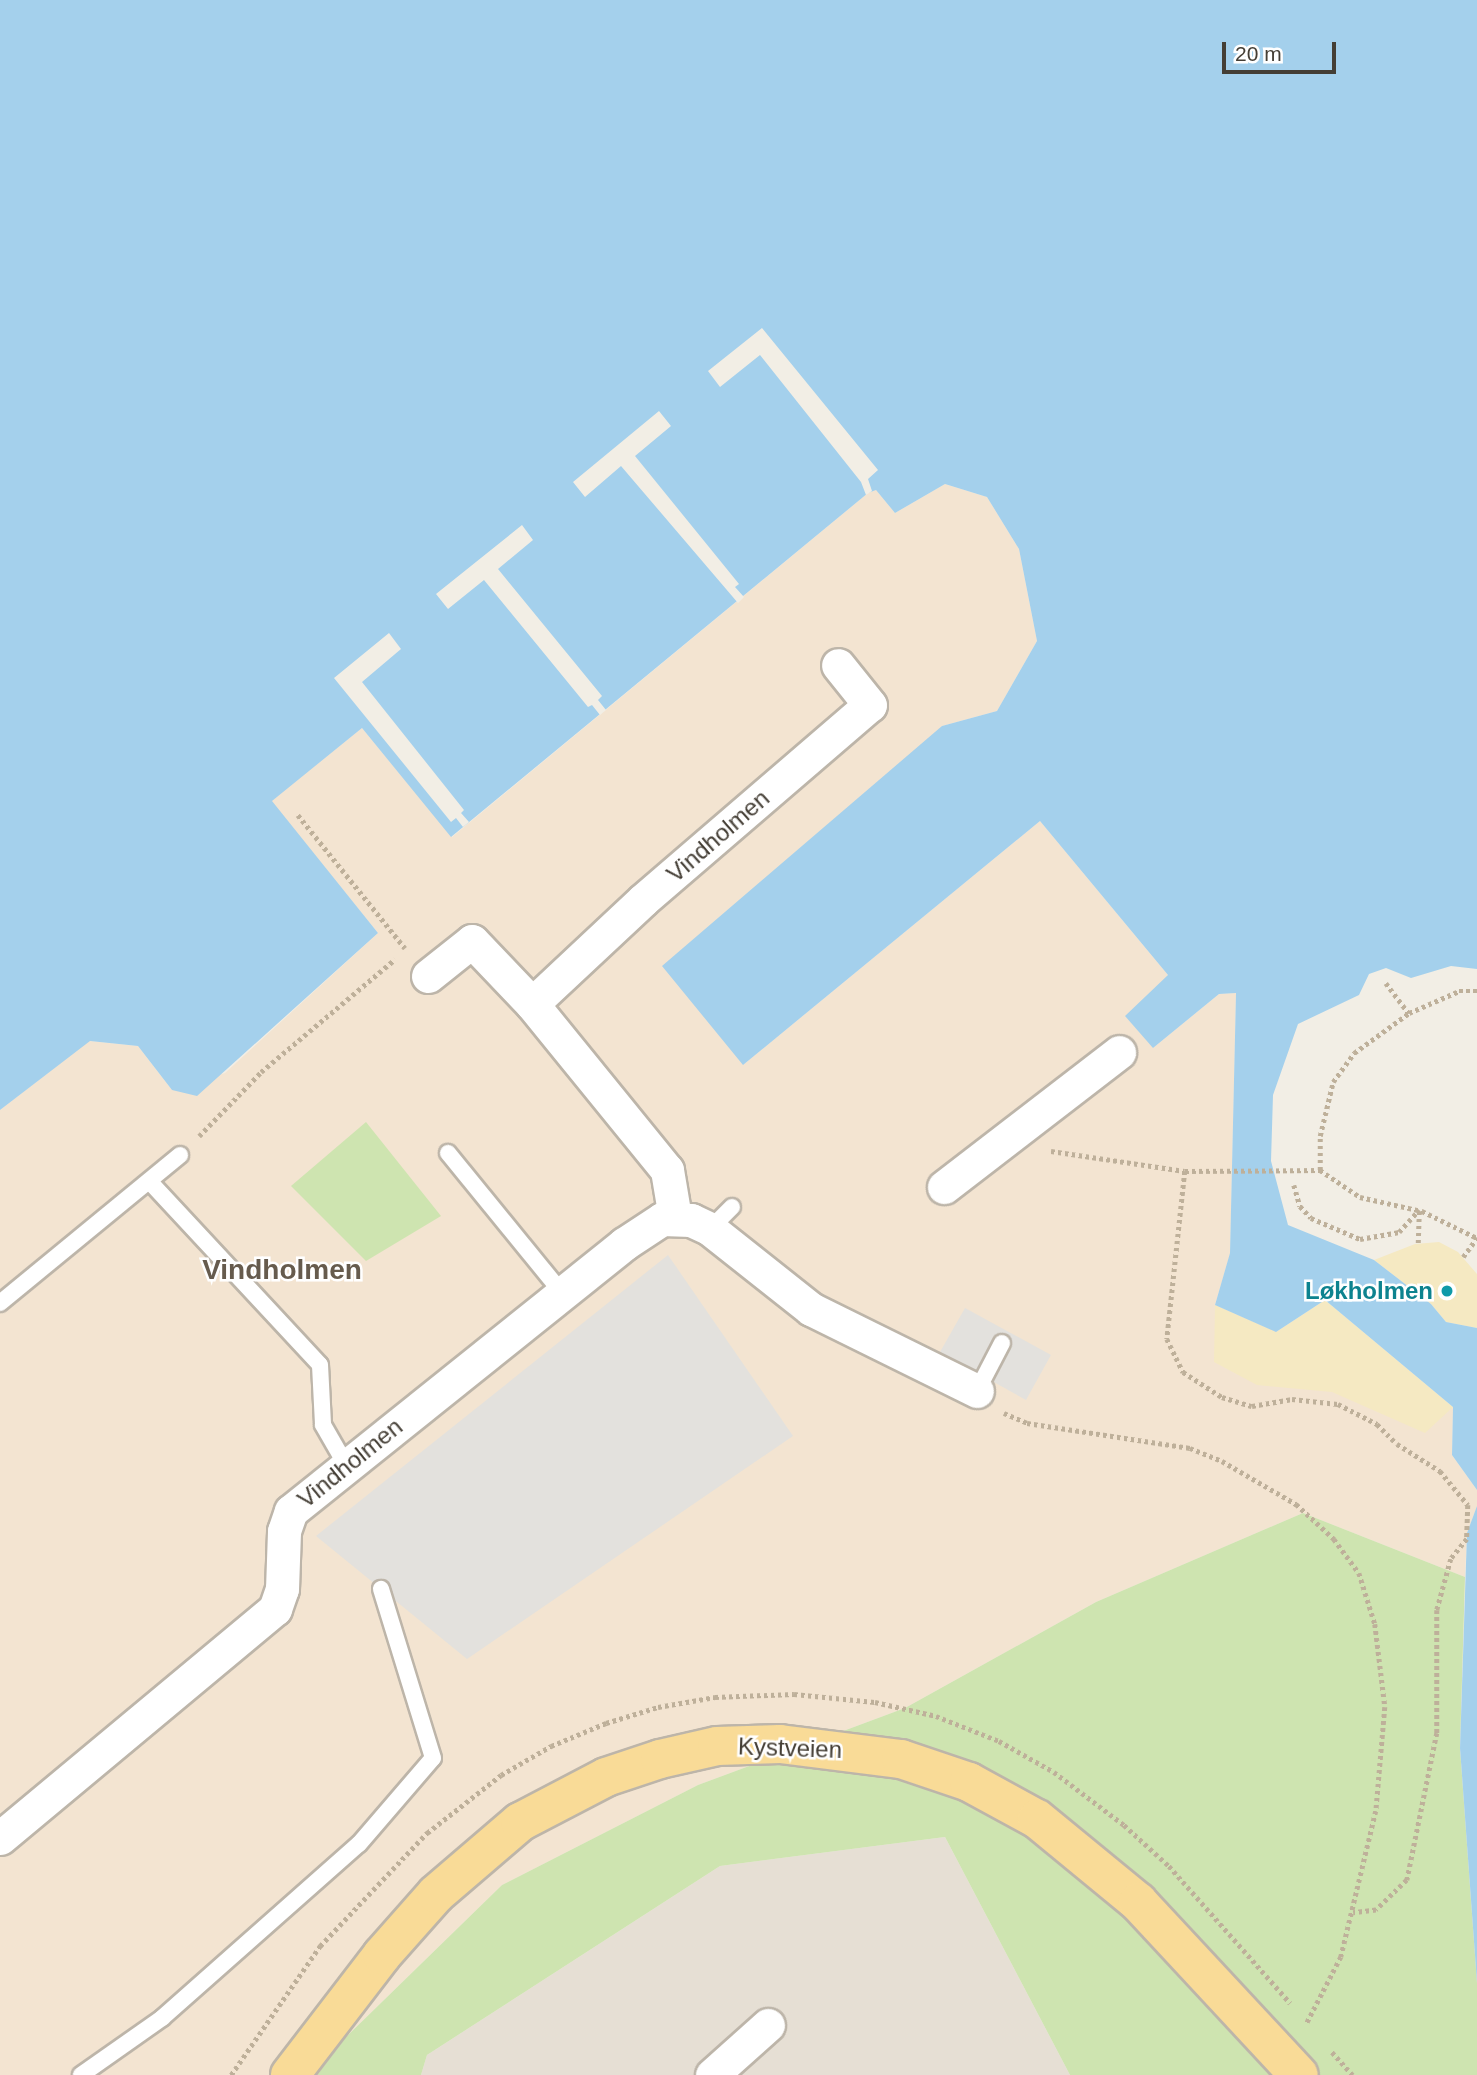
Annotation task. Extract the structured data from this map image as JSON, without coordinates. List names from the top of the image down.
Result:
{
  "streets": {
    "main road": ["Kystveien"],
    "street": ["Vindholmen"]
  },
  "districts": ["Vindholmen"],
  "places": ["Løkholmen"],
  "scale_bar": "20 m"
}
